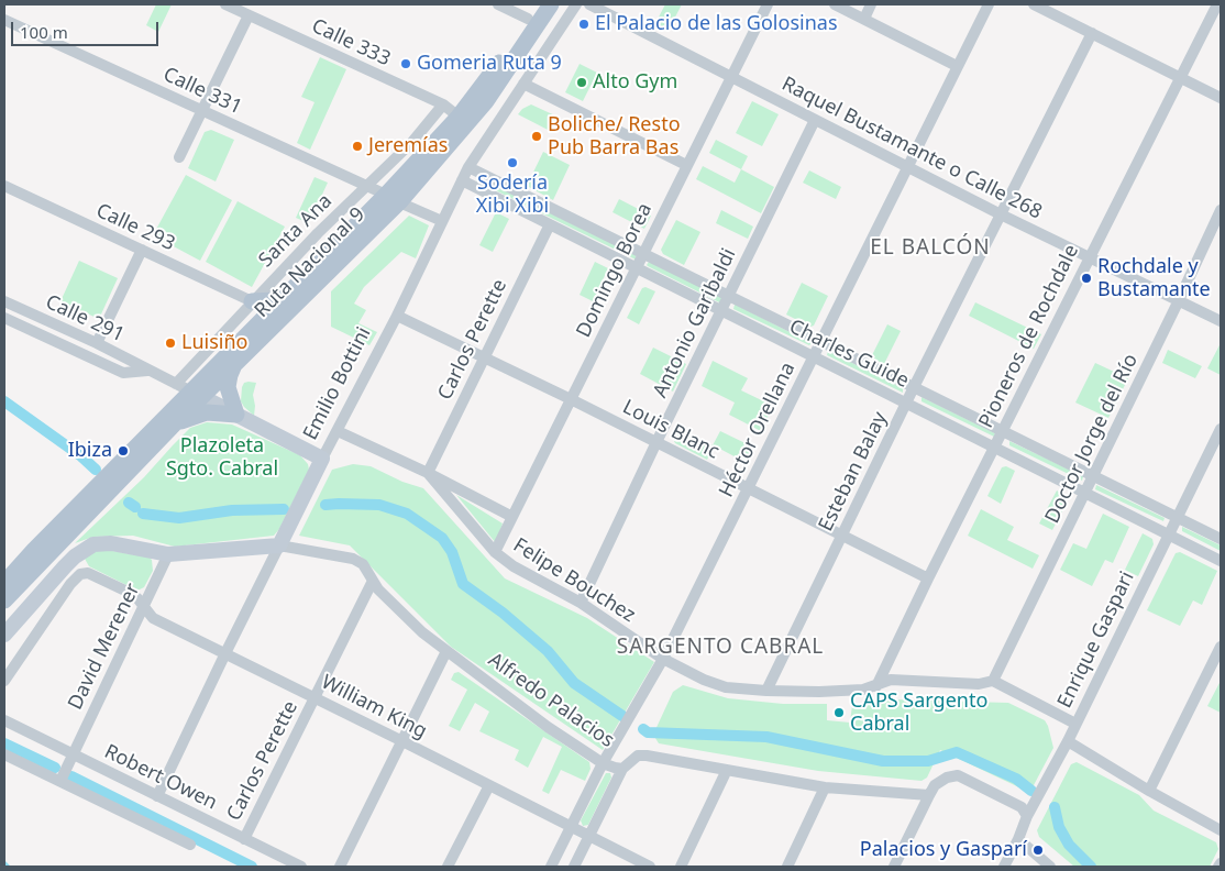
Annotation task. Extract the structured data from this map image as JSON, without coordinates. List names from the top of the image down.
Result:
{
  "streets": {
    "main road": ["Ruta Nacional 9"],
    "street": [
      "Calle 333",
      "Calle 331",
      "Raquel Bustamante o Calle 268",
      "Calle 293",
      "Santa Ana",
      "Domingo Borea",
      "Calle 291",
      "Antonio Garibaldi",
      "Pioneros de Rochdale",
      "Carlos Perette",
      "Charles Guide",
      "Emilio Bottini",
      "Louis Blanc",
      "Héctor Orellana",
      "Doctor Jorge del Río",
      "Esteban Balay",
      "Felipe Bouchez",
      "Enrique Gaspari",
      "David Merener",
      "Alfredo Palacios",
      "William King",
      "Robert Owen"
    ]
  },
  "crossings": [
    ["Calle 333", "Santa Ana"],
    ["Calle 333", "Ruta Nacional 9"],
    ["Calle 331", "Santa Ana"],
    ["Calle 331", "Ruta Nacional 9"],
    ["Calle 331", "Emilio Bottini"],
    ["Raquel Bustamante o Calle 268", "Domingo Borea"],
    ["Raquel Bustamante o Calle 268", "Antonio Garibaldi"],
    ["Raquel Bustamante o Calle 268", "Pioneros de Rochdale"],
    ["Raquel Bustamante o Calle 268", "Héctor Orellana"],
    ["Raquel Bustamante o Calle 268", "Doctor Jorge del Río"],
    ["Raquel Bustamante o Calle 268", "Esteban Balay"],
    ["Calle 293", "Santa Ana"],
    ["Santa Ana", "Calle 291"],
    ["Ruta Nacional 9", "Calle 291"],
    ["Domingo Borea", "Charles Guide"],
    ["Domingo Borea", "Louis Blanc"],
    ["Domingo Borea", "Felipe Bouchez"],
    ["Antonio Garibaldi", "Charles Guide"],
    ["Antonio Garibaldi", "Louis Blanc"],
    ["Antonio Garibaldi", "Felipe Bouchez"],
    ["Pioneros de Rochdale", "Charles Guide"],
    ["Pioneros de Rochdale", "Louis Blanc"],
    ["Pioneros de Rochdale", "Felipe Bouchez"],
    ["Carlos Perette", "Charles Guide"],
    ["Carlos Perette", "Louis Blanc"],
    ["Carlos Perette", "Felipe Bouchez"],
    ["Carlos Perette", "Alfredo Palacios"],
    ["Carlos Perette", "William King"],
    ["Carlos Perette", "Robert Owen"],
    ["Charles Guide", "Emilio Bottini"],
    ["Charles Guide", "Héctor Orellana"],
    ["Charles Guide", "Doctor Jorge del Río"],
    ["Charles Guide", "Esteban Balay"],
    ["Charles Guide", "Enrique Gaspari"],
    ["Emilio Bottini", "Louis Blanc"],
    ["Emilio Bottini", "Felipe Bouchez"],
    ["Emilio Bottini", "Alfredo Palacios"],
    ["Emilio Bottini", "William King"],
    ["Emilio Bottini", "Robert Owen"],
    ["Louis Blanc", "Héctor Orellana"],
    ["Louis Blanc", "Esteban Balay"],
    ["Héctor Orellana", "Felipe Bouchez"],
    ["Héctor Orellana", "Alfredo Palacios"],
    ["Héctor Orellana", "William King"],
    ["Doctor Jorge del Río", "Felipe Bouchez"],
    ["Esteban Balay", "Felipe Bouchez"],
    ["David Merener", "Alfredo Palacios"],
    ["David Merener", "William King"],
    ["David Merener", "Robert Owen"]
  ],
  "districts": ["EL BALCÓN", "SARGENTO CABRAL"],
  "parks": ["Plazoleta Sgto. Cabral"],
  "places": [
    "El Palacio de las Golosinas",
    "Gomeria Ruta 9",
    "Alto Gym",
    "Boliche/ Resto Pub Barra Bas",
    "Jeremías",
    "Sodería Xibi Xibi",
    "Rochdale y Bustamante",
    "Luisiño",
    "Ibiza",
    "CAPS Sargento Cabral",
    "Palacios y Gasparí"
  ],
  "scale_bar": "100 m"
}
